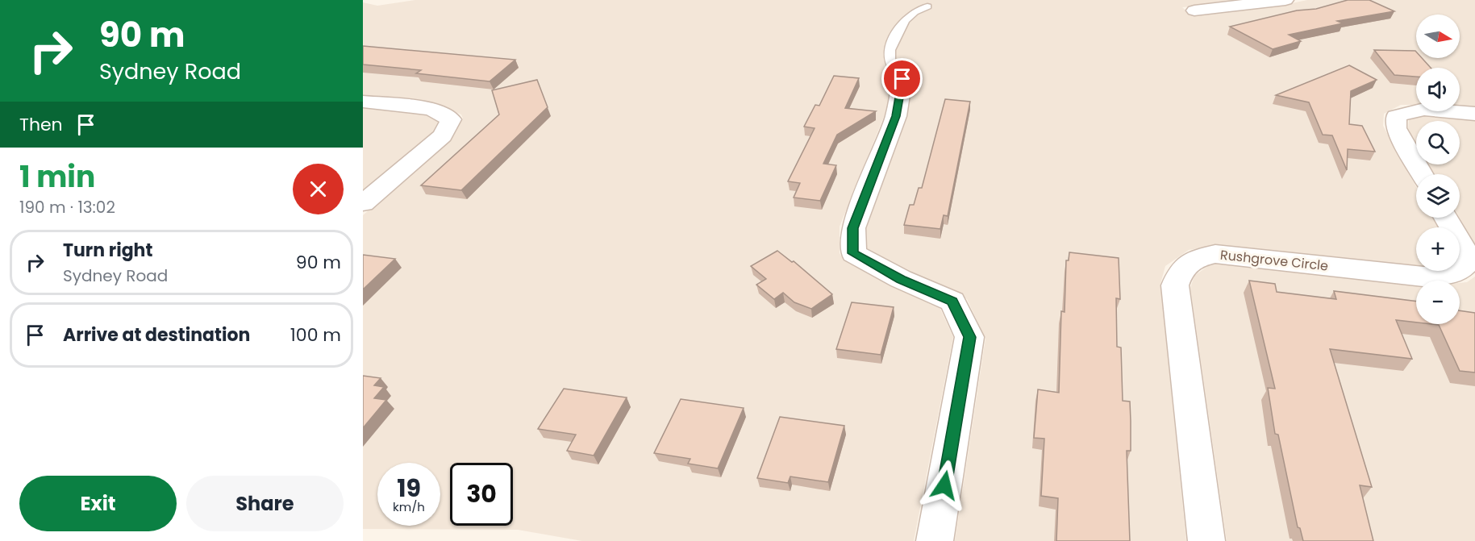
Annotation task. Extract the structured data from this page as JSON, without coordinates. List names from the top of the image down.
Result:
{
  "streets": {
    "street": ["Rushgrove Circle"]
  },
  "north": "right",
  "page": {
    "turn": ["90 m", "Sydney Road"],
    "map_buttons": ["+", "−"],
    "then": "Then",
    "heading": ["1 min", "190 m · 13:02"],
    "list": [
      {
        "name": "Turn right",
        "note": "Sydney Road",
        "value": "90 m"
      },
      {
        "name": "Arrive at destination",
        "value": "100 m"
      }
    ],
    "speed": "19 km/h",
    "limit": "30",
    "buttons": ["Exit", "Share"]
  }
}
